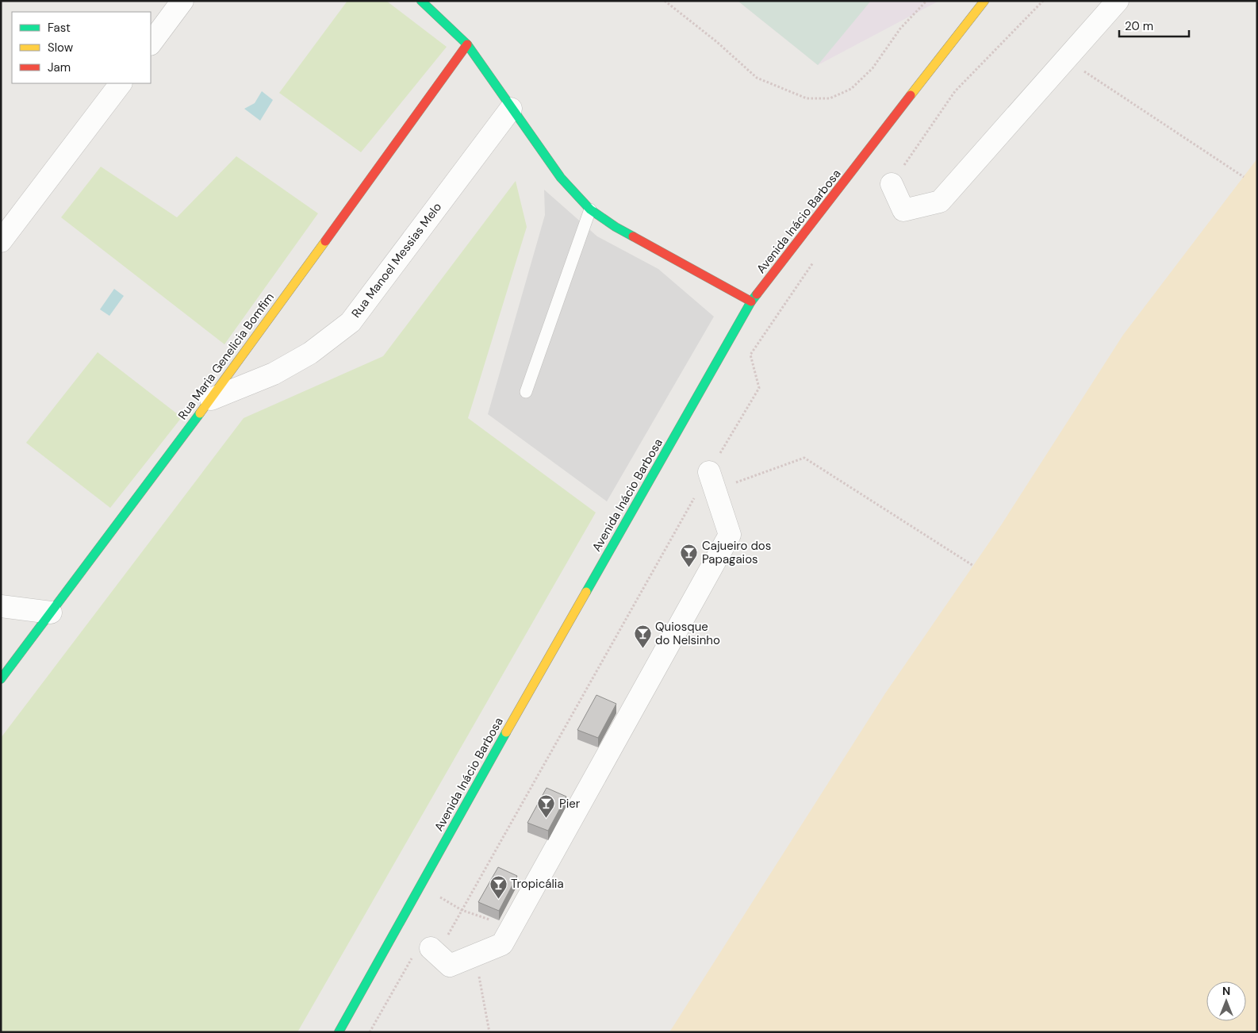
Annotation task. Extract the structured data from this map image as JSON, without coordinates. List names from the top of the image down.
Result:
{
  "streets": {
    "street": ["Avenida Inácio Barbosa", "Rua Manoel Messias Melo", "Rua Maria Genelicia Bomfim"]
  },
  "crossings": [
    ["Rua Manoel Messias Melo", "Rua Maria Genelicia Bomfim"]
  ],
  "places": {
    "bar": [
      "Cajueiro dos Papagaios",
      "Quiosque do Nelsinho",
      "Pier",
      "Tropicália"
    ]
  },
  "legend": ["Fast", "Slow", "Jam"],
  "scale_bar": "20 m",
  "north": "top"
}
